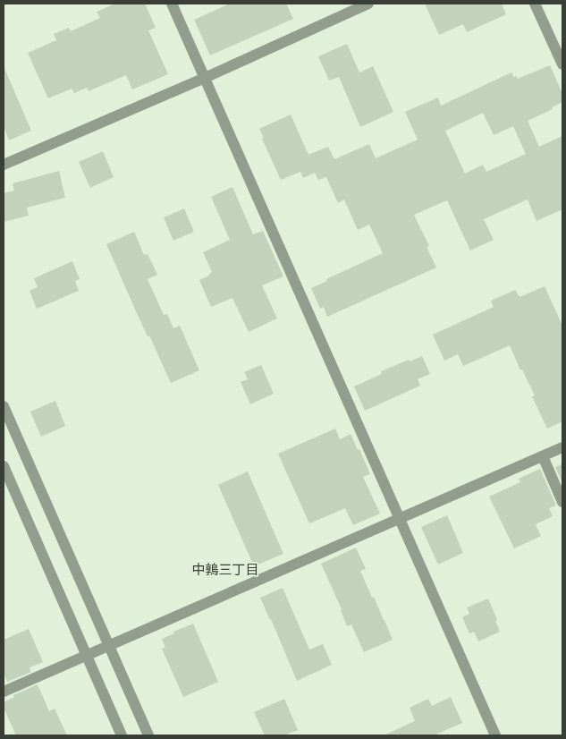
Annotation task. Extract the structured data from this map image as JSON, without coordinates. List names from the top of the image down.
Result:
{
  "districts": ["中鶉三丁目"]
}
